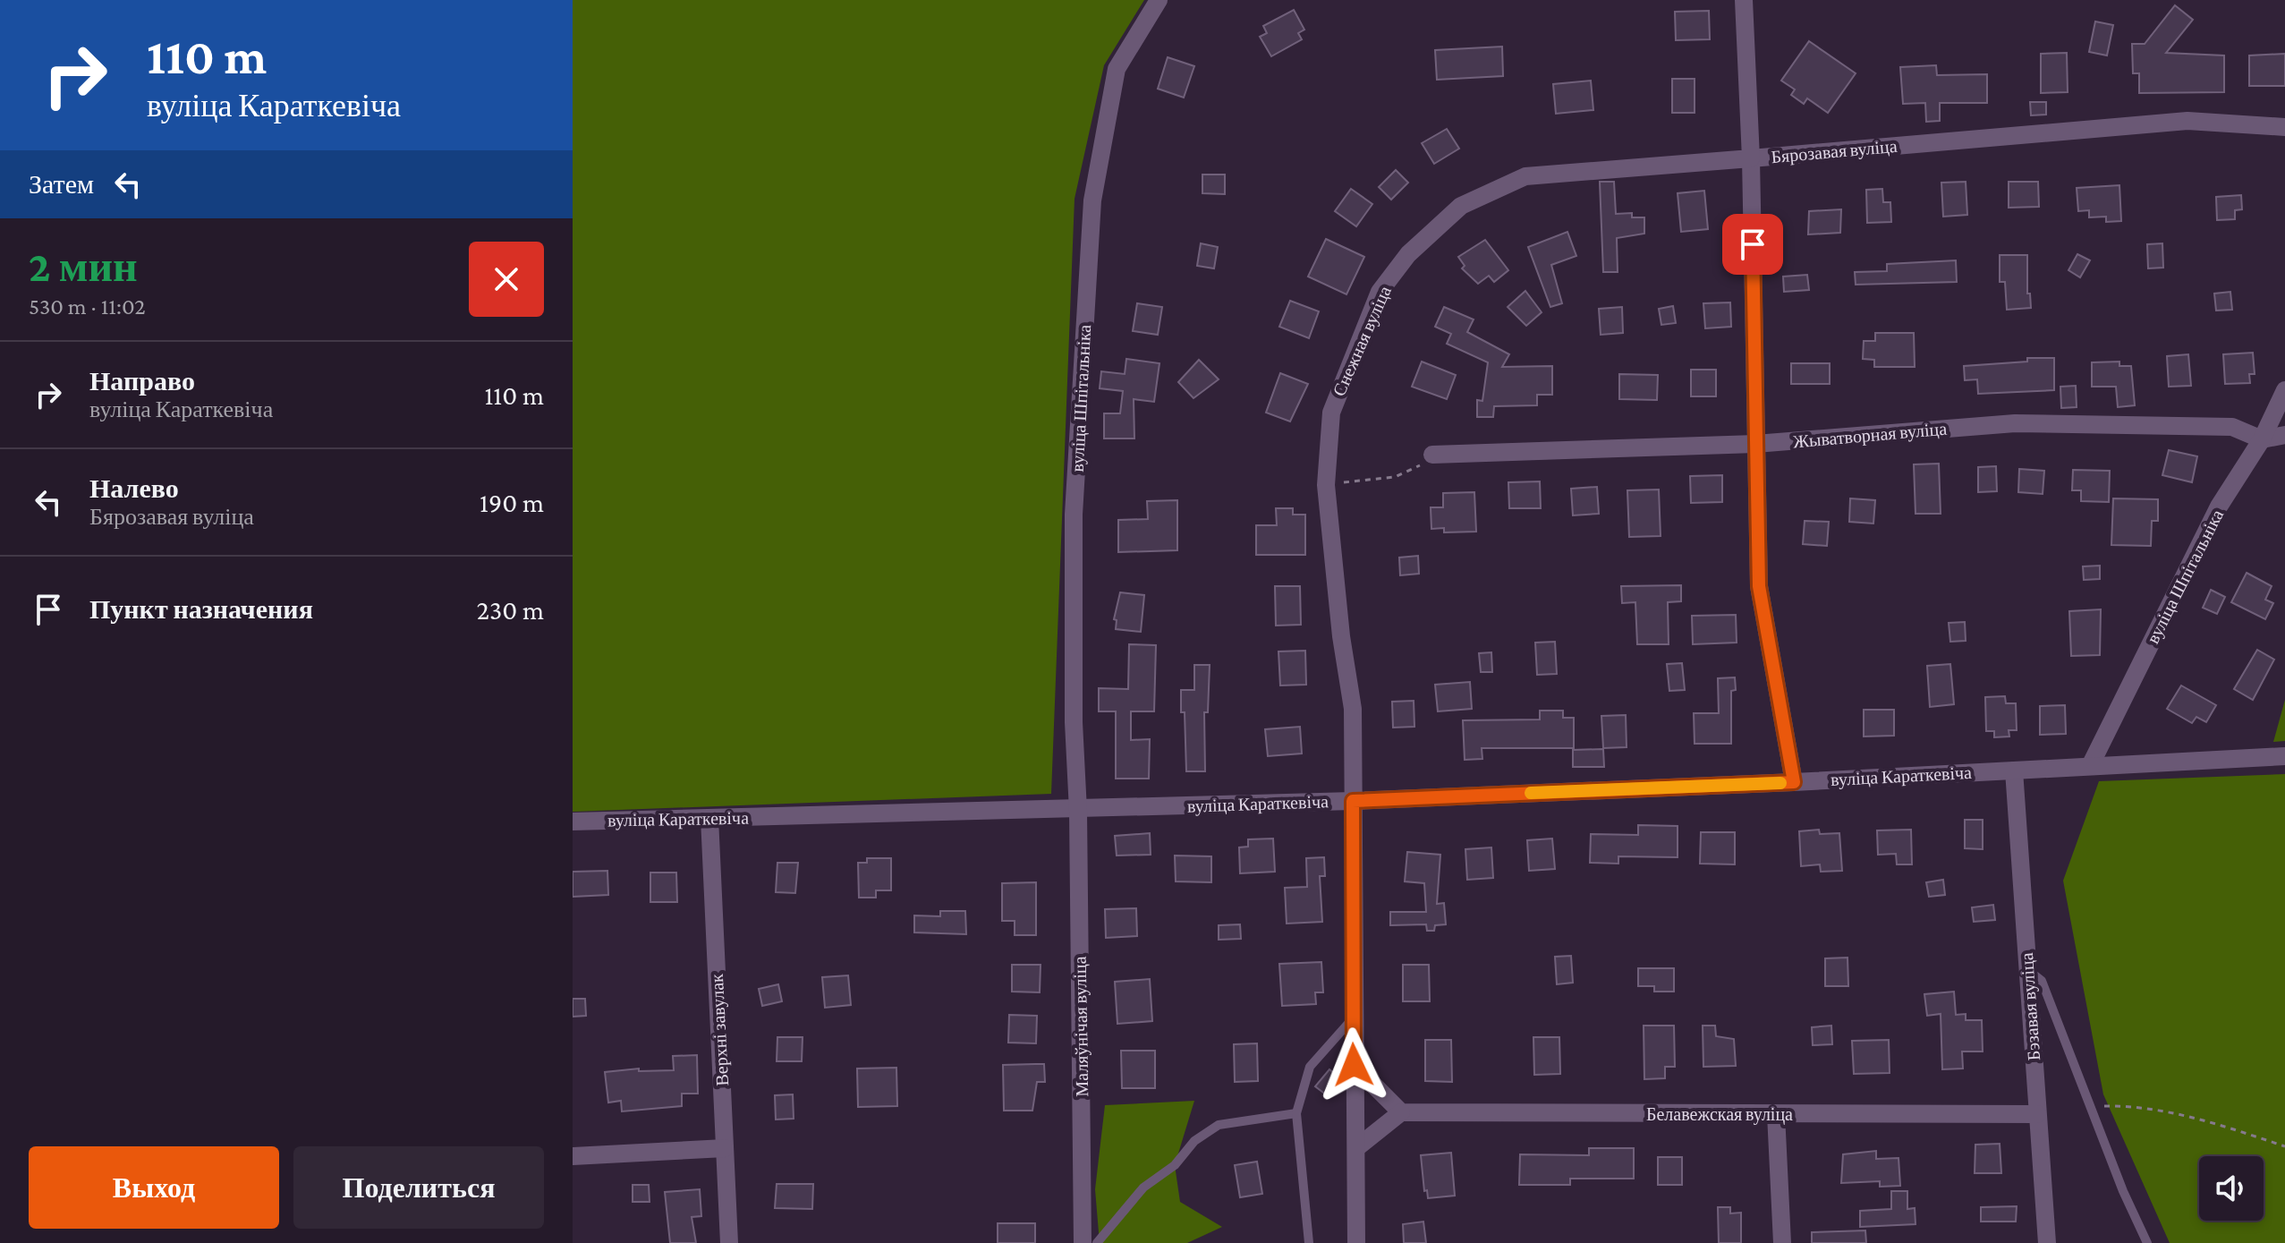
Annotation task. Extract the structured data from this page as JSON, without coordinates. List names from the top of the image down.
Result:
{
  "streets": {
    "street": [
      "Бярозавая вуліца",
      "Снежная вуліца",
      "вуліца Шпітальніка",
      "Жыватворная вуліца",
      "вуліца Караткевіча",
      "Бэзавая вуліца",
      "Маляўнічая вуліца",
      "Верхні завулак",
      "Белавежская вуліца"
    ]
  },
  "crossings": [
    ["Бярозавая вуліца", "Снежная вуліца"],
    ["Бярозавая вуліца", "Жыватворная вуліца"],
    ["Бярозавая вуліца", "вуліца Караткевіча"],
    ["Снежная вуліца", "вуліца Караткевіча"],
    ["вуліца Шпітальніка", "Жыватворная вуліца"],
    ["вуліца Шпітальніка", "вуліца Караткевіча"],
    ["вуліца Шпітальніка", "Маляўнічая вуліца"],
    ["вуліца Караткевіча", "Бэзавая вуліца"],
    ["вуліца Караткевіча", "Маляўнічая вуліца"],
    ["вуліца Караткевіча", "Верхні завулак"],
    ["Бэзавая вуліца", "Белавежская вуліца"]
  ],
  "page": {
    "turn": ["110 m", "вуліца Караткевіча"],
    "then": "Затем",
    "heading": ["2 мин", "530 m · 11:02"],
    "list": [
      {
        "name": "Направо",
        "note": "вуліца Караткевіча",
        "value": "110 m"
      },
      {
        "name": "Налево",
        "note": "Бярозавая вуліца",
        "value": "190 m"
      },
      {
        "name": "Пункт назначения",
        "value": "230 m"
      }
    ],
    "buttons": ["Выход", "Поделиться"]
  }
}
